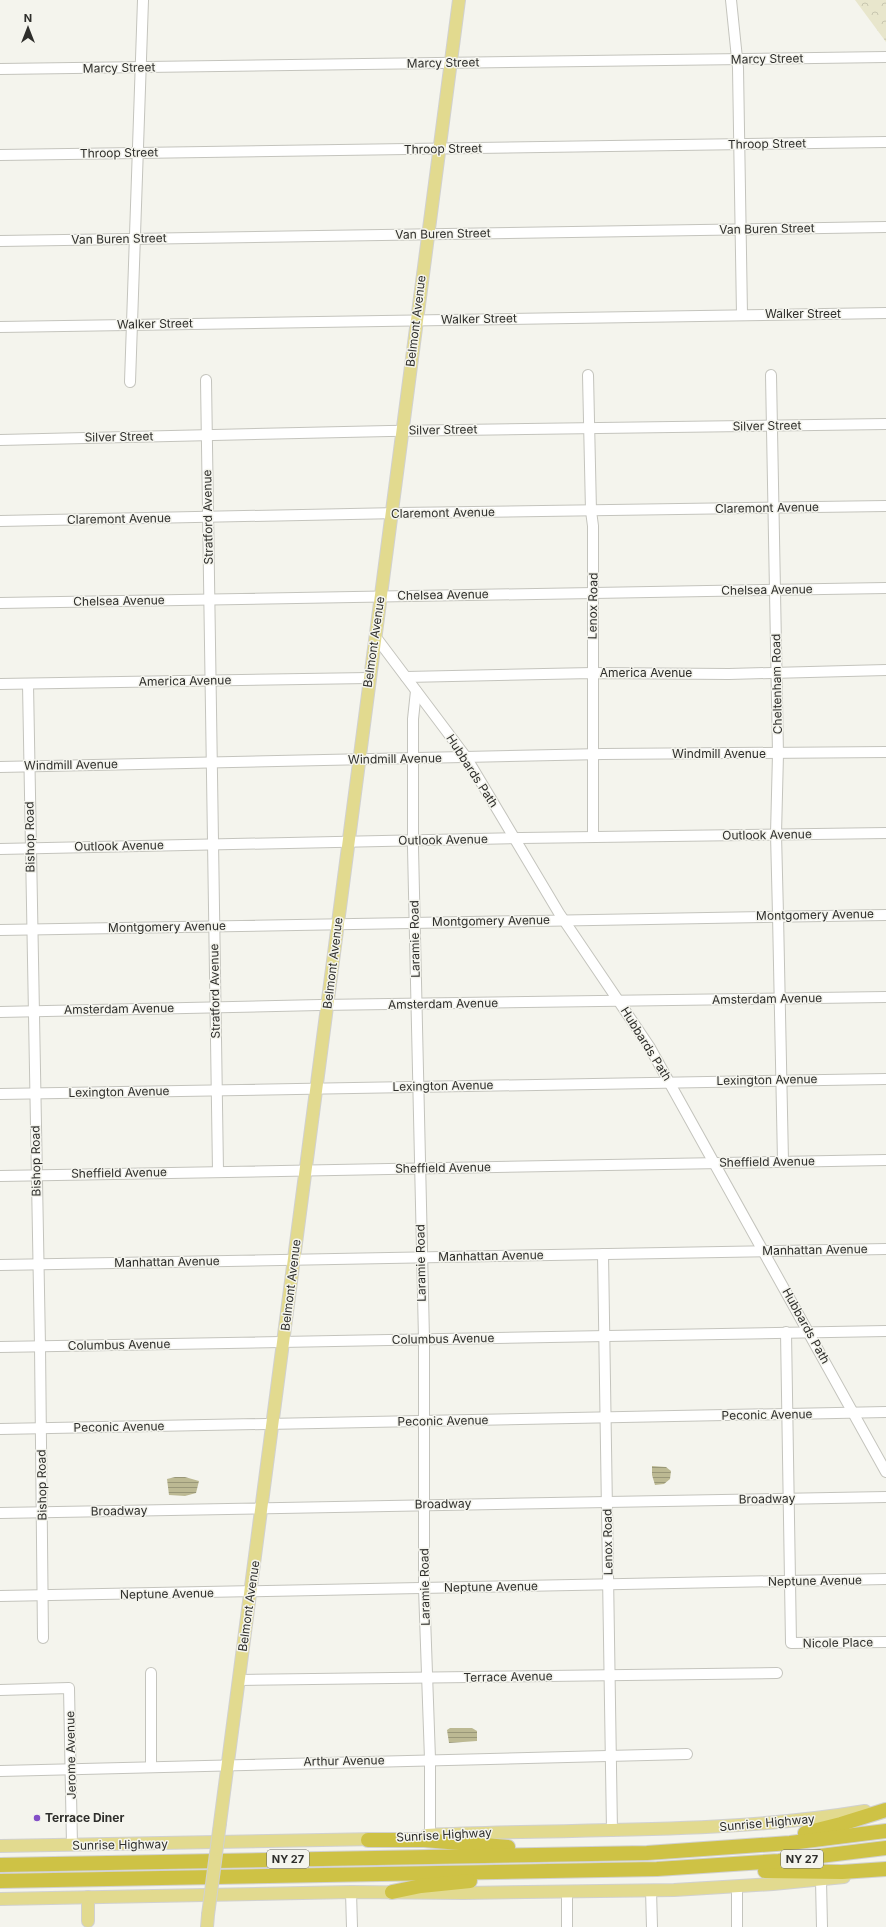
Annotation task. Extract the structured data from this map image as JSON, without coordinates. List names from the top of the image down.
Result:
{
  "streets": {
    "highway": ["Sunrise Highway", "NY 27"],
    "main road": ["Belmont Avenue"],
    "street": [
      "Marcy Street",
      "Throop Street",
      "Van Buren Street",
      "Walker Street",
      "Silver Street",
      "Claremont Avenue",
      "Stratford Avenue",
      "Chelsea Avenue",
      "Lenox Road",
      "America Avenue",
      "Cheltenham Road",
      "Windmill Avenue",
      "Hubbards Path",
      "Outlook Avenue",
      "Bishop Road",
      "Montgomery Avenue",
      "Laramie Road",
      "Amsterdam Avenue",
      "Lexington Avenue",
      "Sheffield Avenue",
      "Manhattan Avenue",
      "Columbus Avenue",
      "Peconic Avenue",
      "Broadway",
      "Neptune Avenue",
      "Nicole Place",
      "Terrace Avenue",
      "Jerome Avenue",
      "Arthur Avenue"
    ]
  },
  "crossings": [
    ["Marcy Street", "Belmont Avenue"],
    ["Throop Street", "Belmont Avenue"],
    ["Van Buren Street", "Belmont Avenue"],
    ["Walker Street", "Belmont Avenue"],
    ["Belmont Avenue", "Silver Street"],
    ["Belmont Avenue", "Claremont Avenue"],
    ["Belmont Avenue", "Chelsea Avenue"],
    ["Belmont Avenue", "America Avenue"],
    ["Belmont Avenue", "Windmill Avenue"],
    ["Belmont Avenue", "Hubbards Path"],
    ["Belmont Avenue", "Outlook Avenue"],
    ["Belmont Avenue", "Montgomery Avenue"],
    ["Belmont Avenue", "Amsterdam Avenue"],
    ["Belmont Avenue", "Lexington Avenue"],
    ["Belmont Avenue", "Sheffield Avenue"],
    ["Belmont Avenue", "Manhattan Avenue"],
    ["Belmont Avenue", "Columbus Avenue"],
    ["Belmont Avenue", "Peconic Avenue"],
    ["Belmont Avenue", "Broadway"],
    ["Belmont Avenue", "Neptune Avenue"],
    ["Belmont Avenue", "Terrace Avenue"],
    ["Belmont Avenue", "Arthur Avenue"],
    ["Silver Street", "Stratford Avenue"],
    ["Silver Street", "Lenox Road"],
    ["Silver Street", "Cheltenham Road"],
    ["Claremont Avenue", "Stratford Avenue"],
    ["Claremont Avenue", "Lenox Road"],
    ["Claremont Avenue", "Cheltenham Road"],
    ["Stratford Avenue", "Chelsea Avenue"],
    ["Stratford Avenue", "America Avenue"],
    ["Stratford Avenue", "Windmill Avenue"],
    ["Stratford Avenue", "Outlook Avenue"],
    ["Stratford Avenue", "Montgomery Avenue"],
    ["Stratford Avenue", "Amsterdam Avenue"],
    ["Stratford Avenue", "Lexington Avenue"],
    ["Stratford Avenue", "Sheffield Avenue"],
    ["Chelsea Avenue", "Lenox Road"],
    ["Chelsea Avenue", "Cheltenham Road"],
    ["Lenox Road", "America Avenue"],
    ["Lenox Road", "Windmill Avenue"],
    ["Lenox Road", "Outlook Avenue"],
    ["Lenox Road", "Manhattan Avenue"],
    ["Lenox Road", "Columbus Avenue"],
    ["Lenox Road", "Peconic Avenue"],
    ["Lenox Road", "Broadway"],
    ["Lenox Road", "Neptune Avenue"],
    ["Lenox Road", "Terrace Avenue"],
    ["Lenox Road", "Arthur Avenue"],
    ["Lenox Road", "Sunrise Highway"],
    ["America Avenue", "Cheltenham Road"],
    ["America Avenue", "Hubbards Path"],
    ["America Avenue", "Bishop Road"],
    ["Cheltenham Road", "Windmill Avenue"],
    ["Cheltenham Road", "Outlook Avenue"],
    ["Cheltenham Road", "Montgomery Avenue"],
    ["Cheltenham Road", "Amsterdam Avenue"],
    ["Cheltenham Road", "Lexington Avenue"],
    ["Cheltenham Road", "Sheffield Avenue"],
    ["Windmill Avenue", "Hubbards Path"],
    ["Windmill Avenue", "Bishop Road"],
    ["Windmill Avenue", "Laramie Road"],
    ["Hubbards Path", "Outlook Avenue"],
    ["Hubbards Path", "Montgomery Avenue"],
    ["Hubbards Path", "Laramie Road"],
    ["Hubbards Path", "Amsterdam Avenue"],
    ["Hubbards Path", "Lexington Avenue"],
    ["Hubbards Path", "Sheffield Avenue"],
    ["Hubbards Path", "Manhattan Avenue"],
    ["Hubbards Path", "Columbus Avenue"],
    ["Hubbards Path", "Peconic Avenue"],
    ["Outlook Avenue", "Bishop Road"],
    ["Outlook Avenue", "Laramie Road"],
    ["Bishop Road", "Montgomery Avenue"],
    ["Bishop Road", "Amsterdam Avenue"],
    ["Bishop Road", "Lexington Avenue"],
    ["Bishop Road", "Sheffield Avenue"],
    ["Bishop Road", "Manhattan Avenue"],
    ["Bishop Road", "Columbus Avenue"],
    ["Bishop Road", "Peconic Avenue"],
    ["Bishop Road", "Broadway"],
    ["Bishop Road", "Neptune Avenue"],
    ["Montgomery Avenue", "Laramie Road"],
    ["Laramie Road", "Amsterdam Avenue"],
    ["Laramie Road", "Lexington Avenue"],
    ["Laramie Road", "Sheffield Avenue"],
    ["Laramie Road", "Manhattan Avenue"],
    ["Laramie Road", "Columbus Avenue"],
    ["Laramie Road", "Peconic Avenue"],
    ["Laramie Road", "Broadway"],
    ["Laramie Road", "Neptune Avenue"],
    ["Laramie Road", "Terrace Avenue"],
    ["Laramie Road", "Arthur Avenue"],
    ["Laramie Road", "Sunrise Highway"],
    ["Neptune Avenue", "Nicole Place"],
    ["Jerome Avenue", "Arthur Avenue"],
    ["Jerome Avenue", "Sunrise Highway"]
  ],
  "places": ["Terrace Diner"],
  "north": "top"
}
